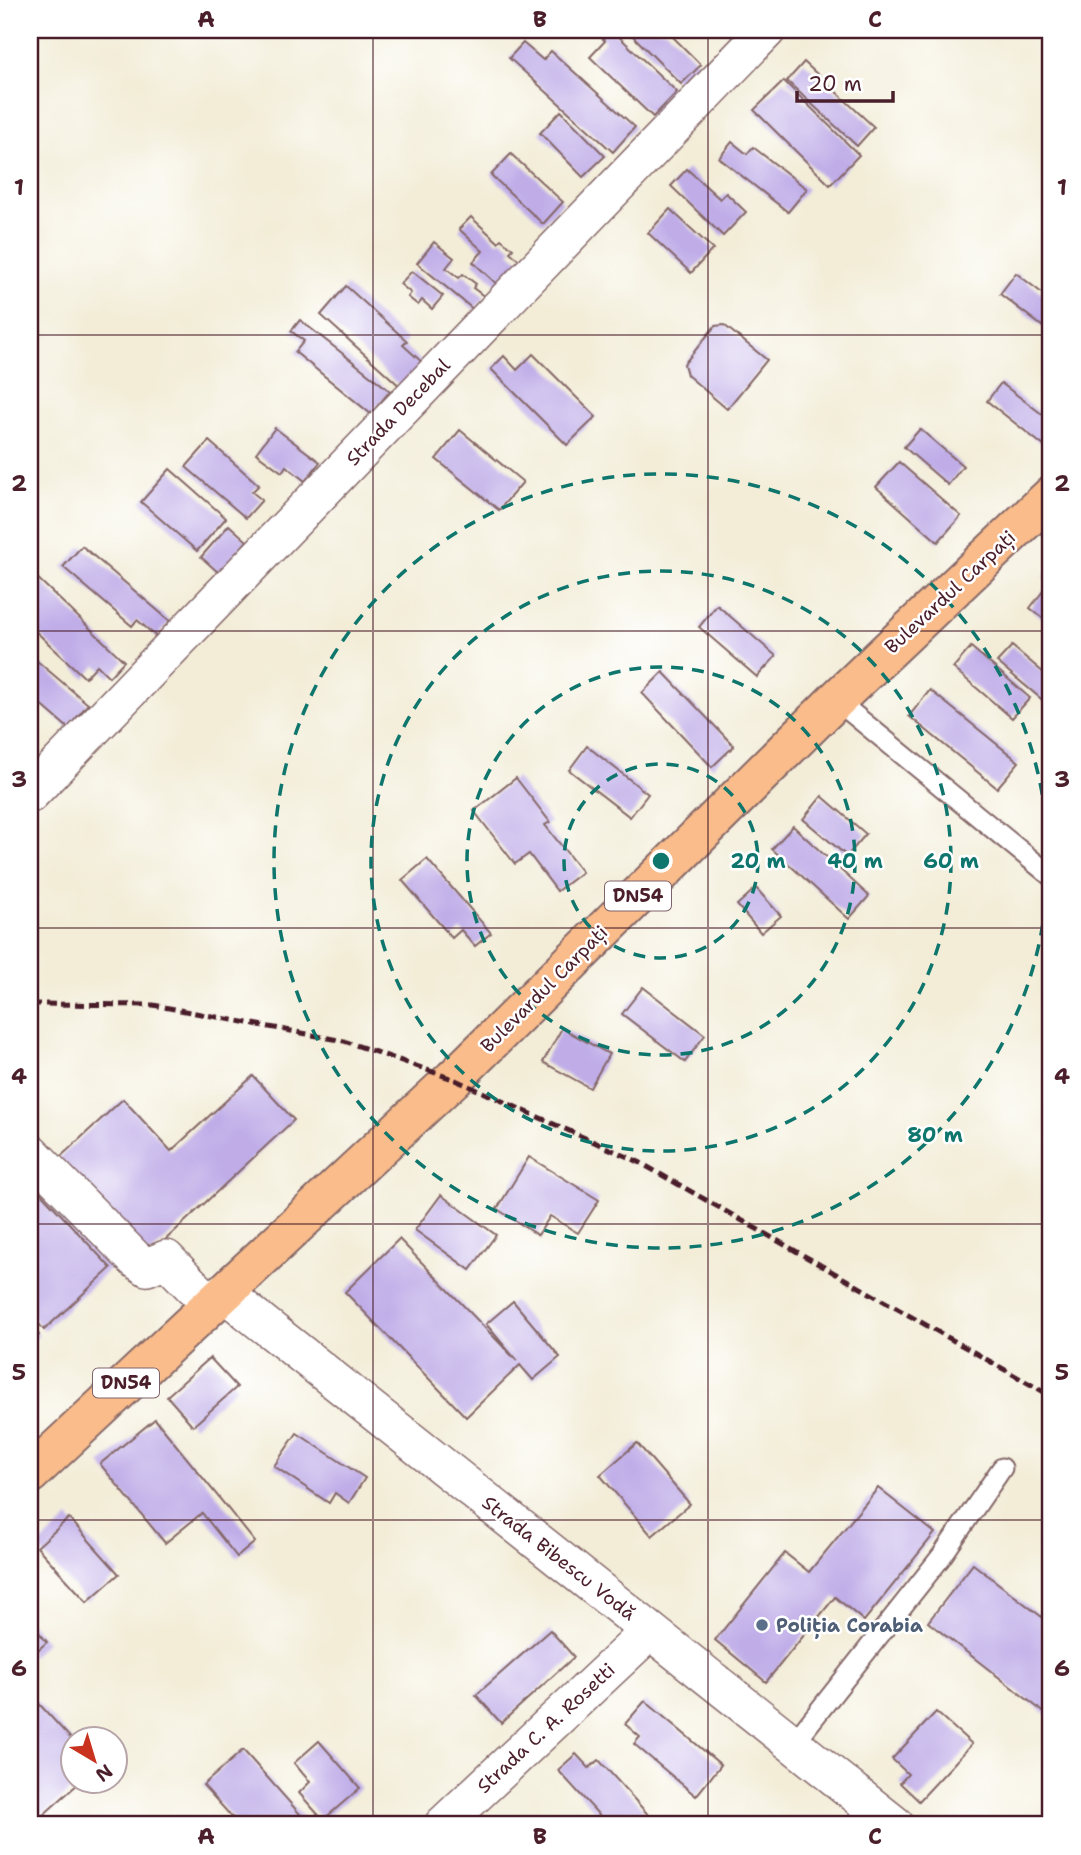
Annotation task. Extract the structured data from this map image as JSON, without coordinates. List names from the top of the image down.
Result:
{
  "streets": {
    "main road": ["Bulevardul Carpați", "DN54"],
    "street": ["Strada Decebal", "Strada Bibescu Vodă", "Strada C. A. Rosetti"]
  },
  "crossings": [
    ["Bulevardul Carpați", "Strada Bibescu Vodă"],
    ["Strada Bibescu Vodă", "Strada C. A. Rosetti"]
  ],
  "places": ["Poliția Corabia"],
  "scale_bar": "20 m",
  "north": "bottom right",
  "grid": {
    "columns": ["A", "B", "C"],
    "rows": [
      "1",
      "2",
      "3",
      "4",
      "5",
      "6"
    ]
  },
  "rings": [
    "20 m",
    "40 m",
    "60 m",
    "80 m"
  ]
}
